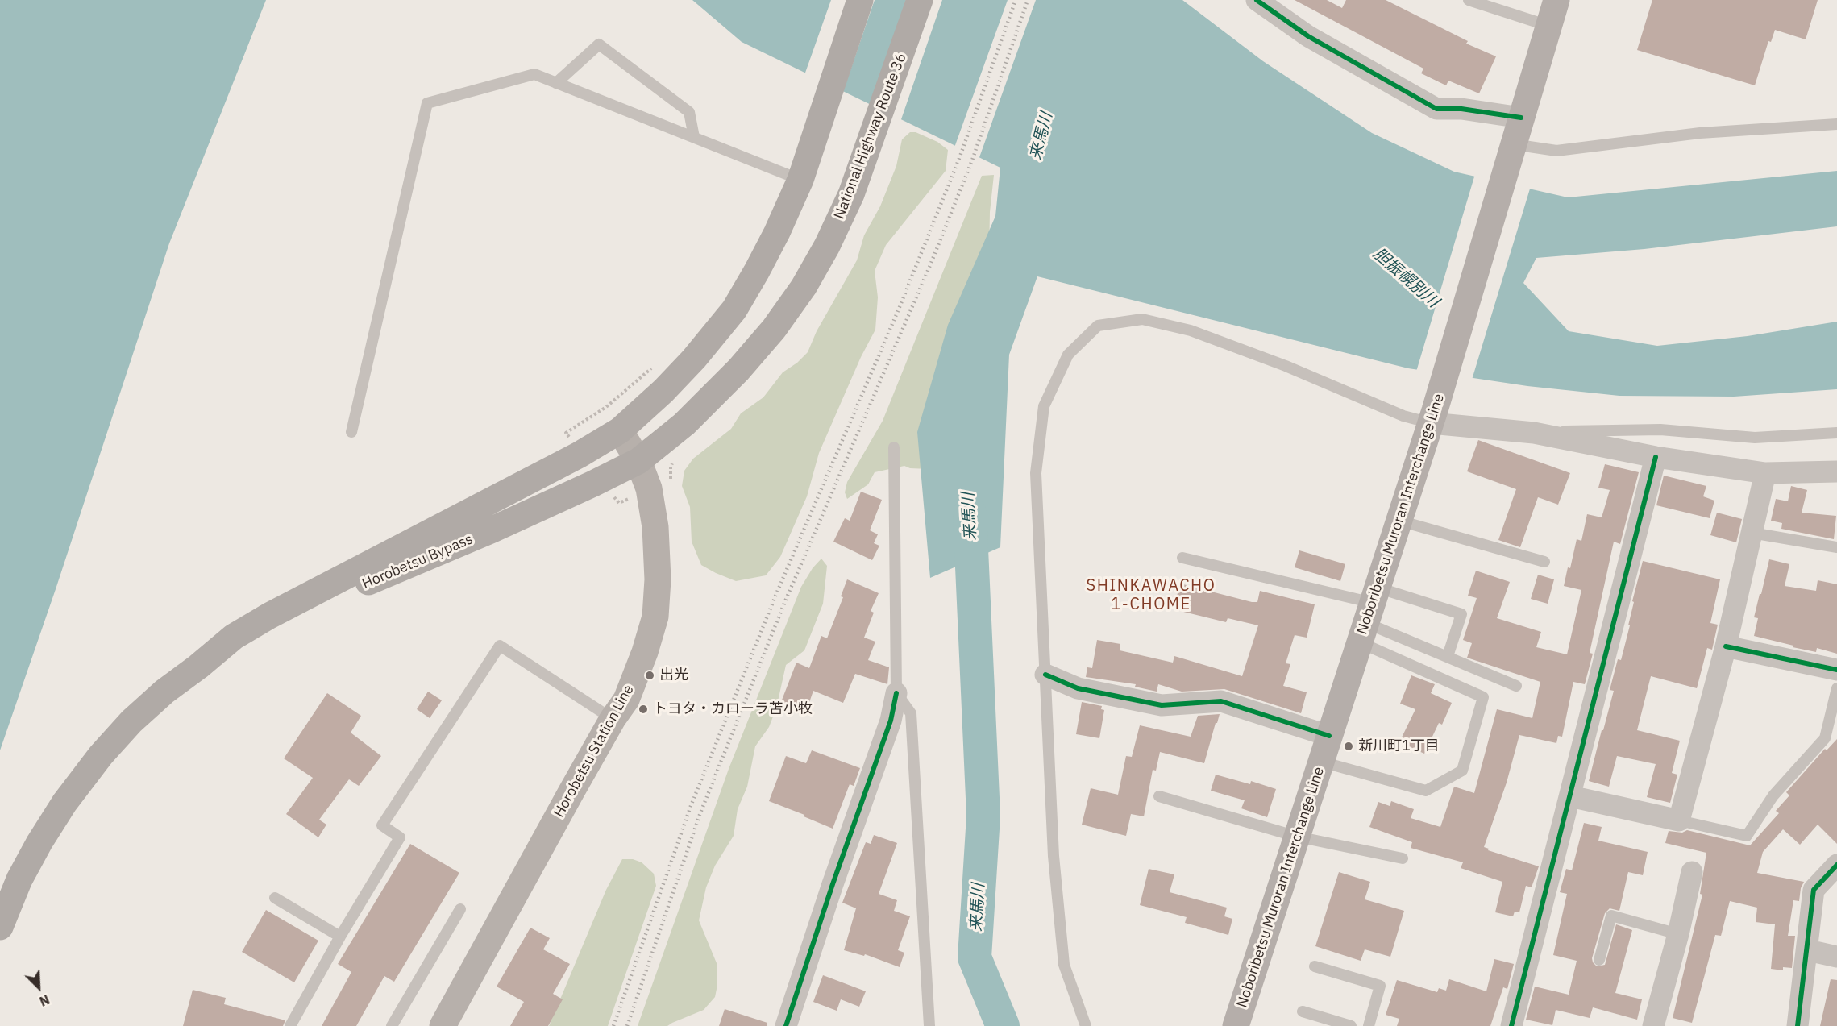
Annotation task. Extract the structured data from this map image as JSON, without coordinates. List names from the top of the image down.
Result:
{
  "streets": {
    "highway": ["National Highway Route 36", "Horobetsu Bypass"],
    "main road": ["Noboribetsu Muroran Interchange Line", "Horobetsu Station Line"]
  },
  "crossings": [
    ["National Highway Route 36", "Horobetsu Bypass"],
    ["National Highway Route 36", "Horobetsu Station Line"],
    ["Horobetsu Bypass", "Horobetsu Station Line"]
  ],
  "districts": ["SHINKAWACHO 1-CHOME"],
  "water": ["来馬川", "胆振幌別川"],
  "places": ["出光", "トヨタ・カローラ苫小牧", "新川町1丁目"],
  "north": "bottom right"
}
